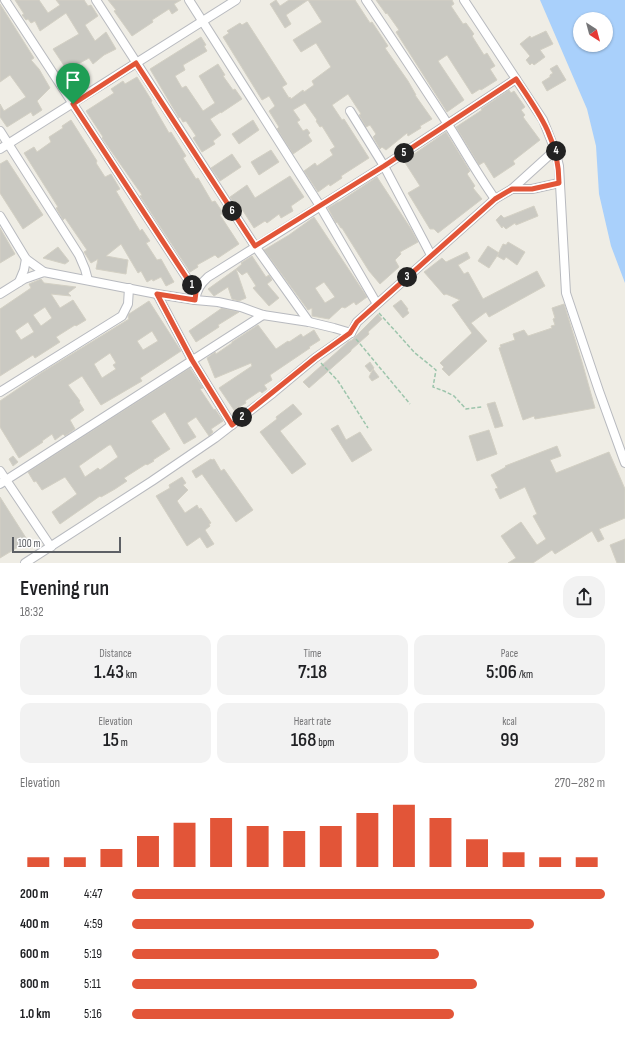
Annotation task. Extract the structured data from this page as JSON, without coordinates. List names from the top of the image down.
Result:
{
  "scale_bar": "100 m",
  "north": "bottom right",
  "page": {
    "pins": [
      "4",
      "5",
      "6",
      "3",
      "1",
      "2"
    ],
    "scale": "100 m",
    "heading": ["Evening run", "18:32"],
    "stats": [
      ["Distance", "1.43 km"],
      ["Time", "7:18"],
      ["Pace", "5:06 /km"],
      ["Elevation", "15 m"],
      ["Heart rate", "168 bpm"],
      ["kcal", "99"]
    ],
    "chart": ["Elevation", "270–282 m"],
    "list": [
      {
        "name": "200 m",
        "note": "4:47"
      },
      {
        "name": "400 m",
        "note": "4:59"
      },
      {
        "name": "600 m",
        "note": "5:19"
      },
      {
        "name": "800 m",
        "note": "5:11"
      },
      {
        "name": "1.0 km",
        "note": "5:16"
      }
    ]
  }
}
